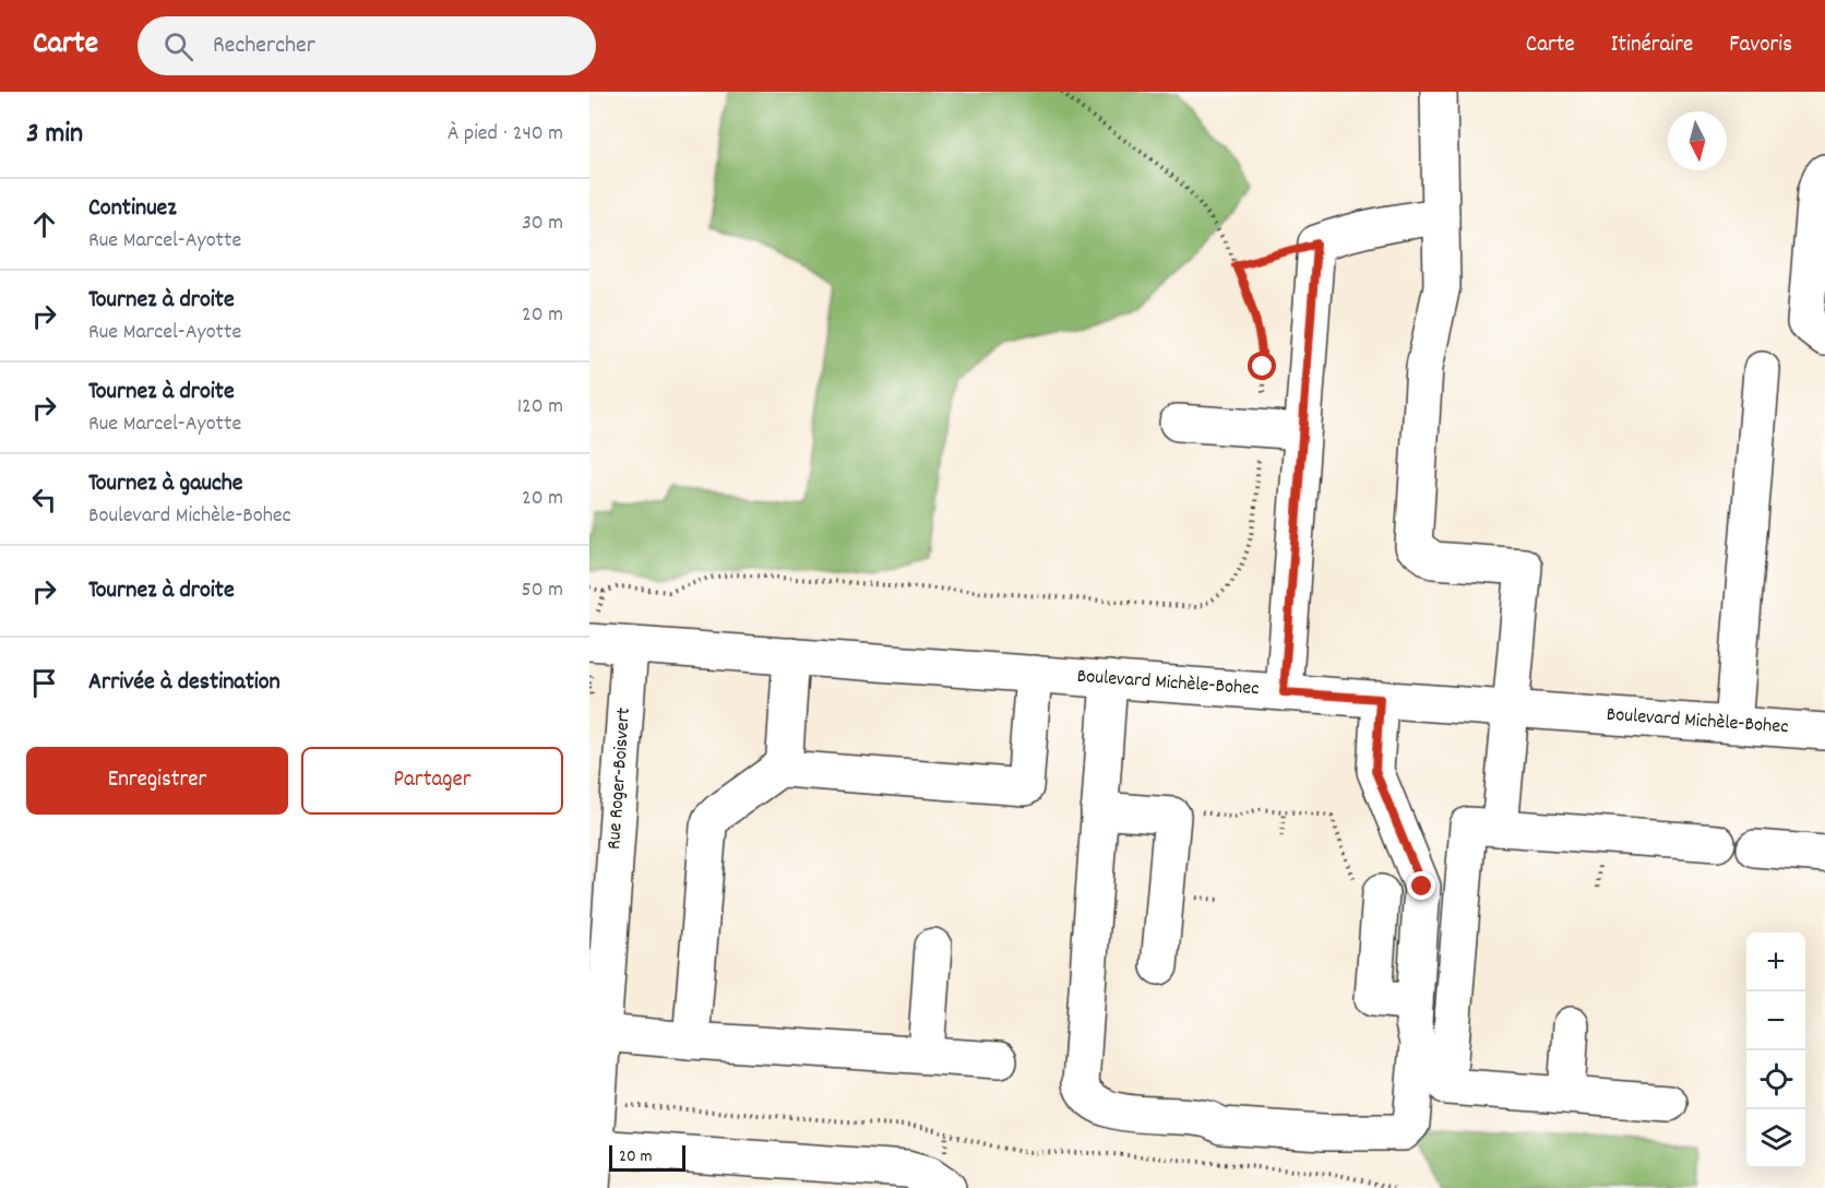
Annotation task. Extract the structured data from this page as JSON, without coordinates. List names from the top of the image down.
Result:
{
  "streets": {
    "street": ["Boulevard Michèle-Bohec", "Rue Roger-Boisvert"]
  },
  "crossings": [
    ["Boulevard Michèle-Bohec", "Rue Roger-Boisvert"]
  ],
  "scale_bar": "20 m",
  "north": "bottom",
  "page": {
    "header": "Carte",
    "search": "Rechercher",
    "nav": ["Carte", "Itinéraire", "Favoris"],
    "heading": ["3 min", "À pied · 240 m"],
    "list": [
      ["Continuez", "Rue Marcel-Ayotte", "30 m"],
      ["Tournez à droite", "Rue Marcel-Ayotte", "20 m"],
      ["Tournez à droite", "Rue Marcel-Ayotte", "120 m"],
      ["Tournez à gauche", "Boulevard Michèle-Bohec", "20 m"],
      ["Tournez à droite", "50 m"],
      "Arrivée à destination"
    ],
    "buttons": ["Enregistrer", "Partager"],
    "map_buttons": ["+", "−"],
    "scale": "20 m"
  }
}
